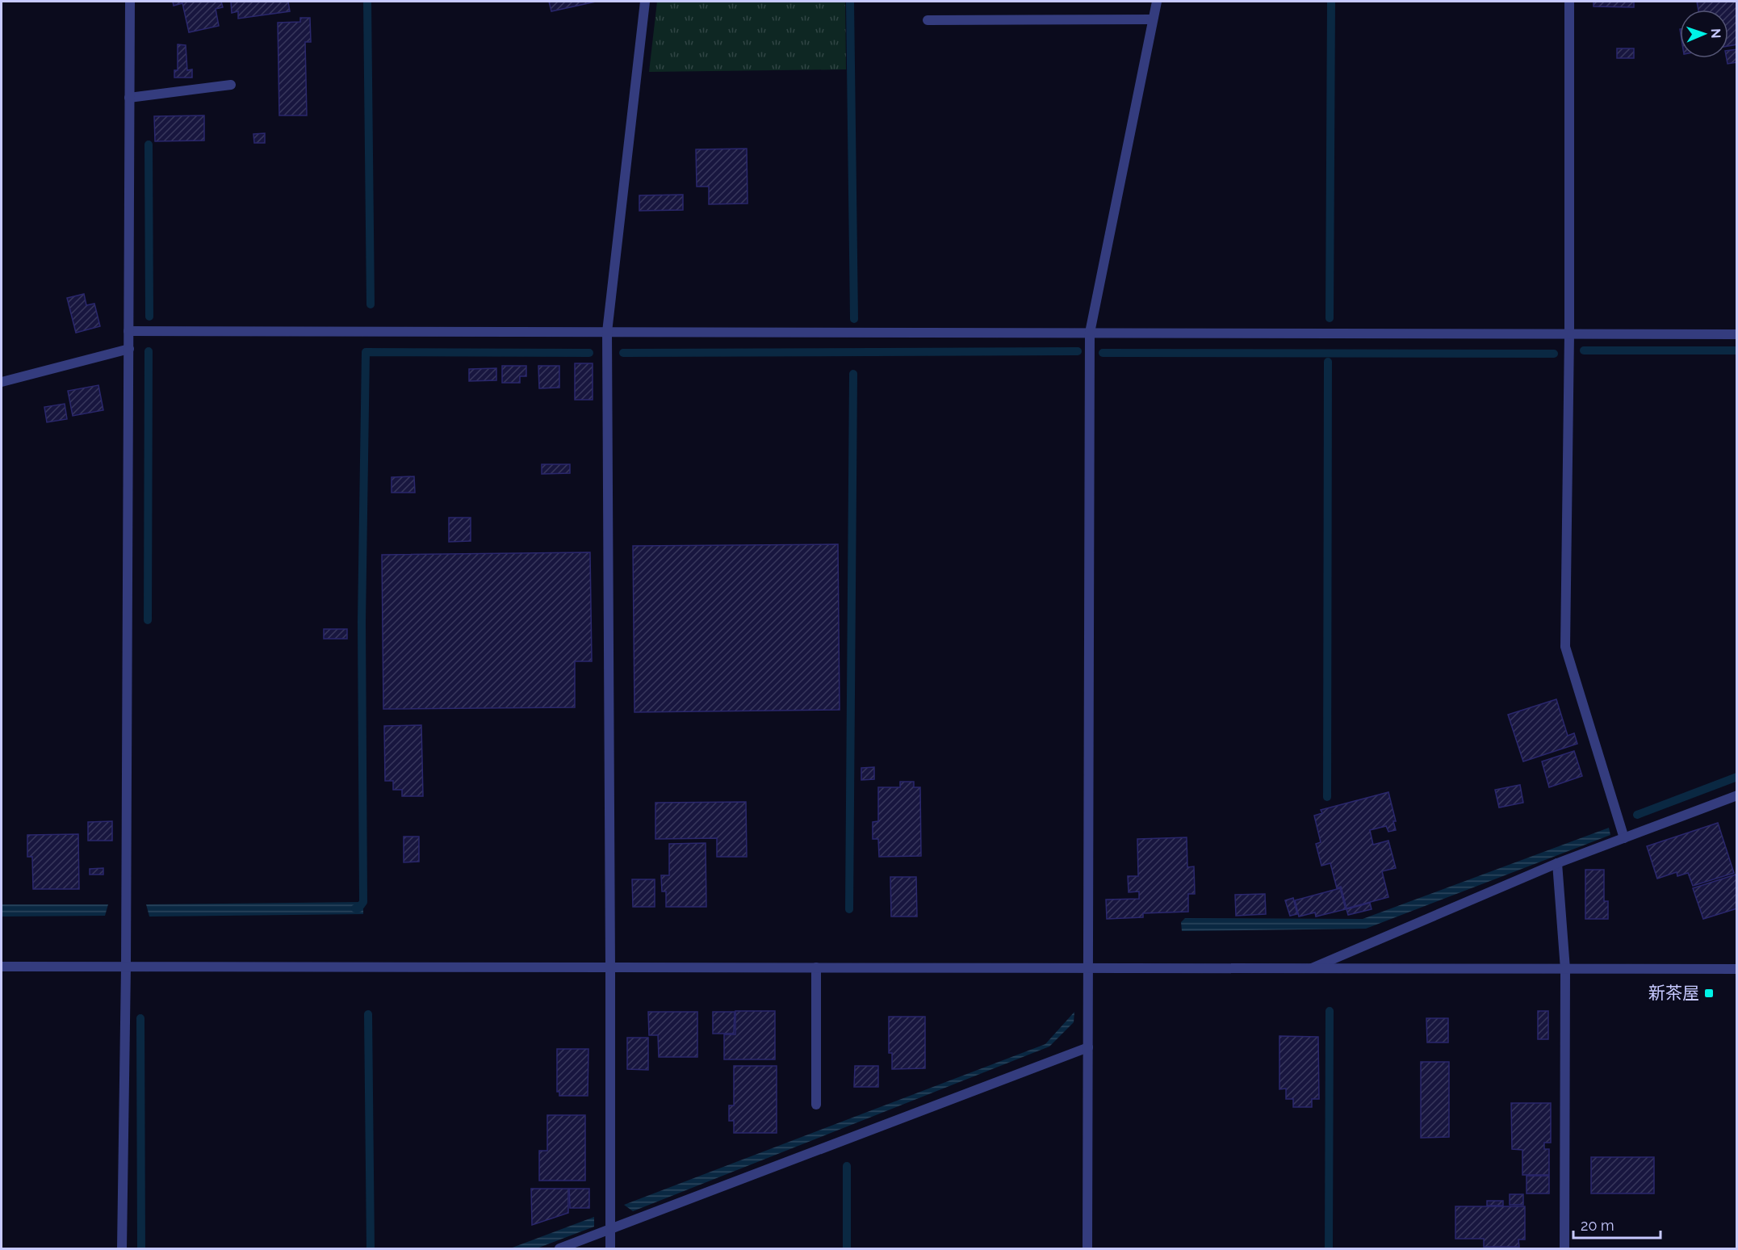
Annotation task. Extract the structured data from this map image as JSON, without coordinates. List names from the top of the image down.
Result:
{
  "places": {
    "transit": ["新茶屋"]
  },
  "scale_bar": "20 m",
  "north": "right"
}
